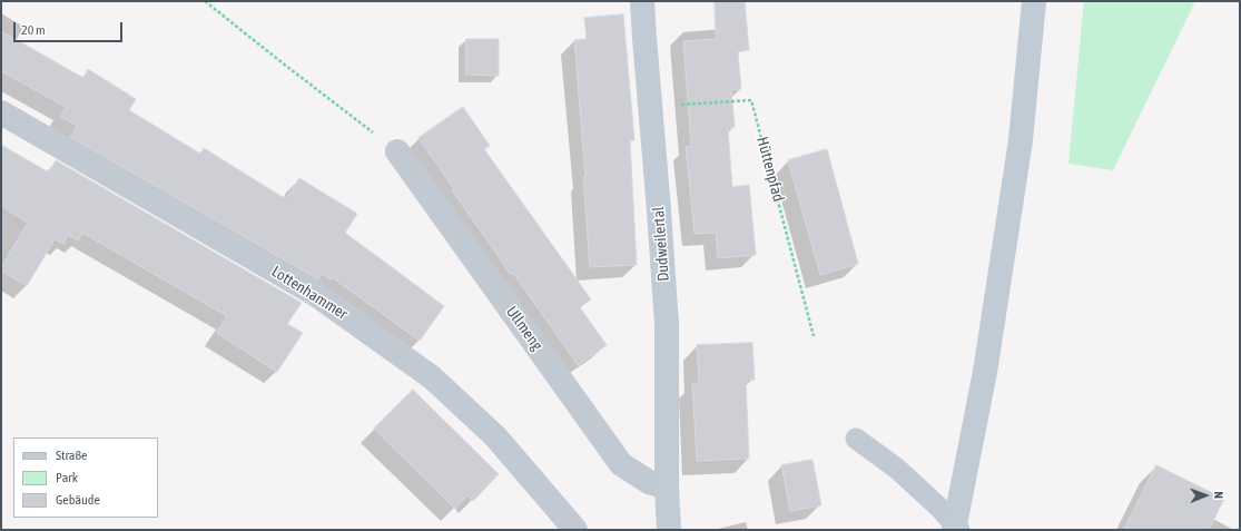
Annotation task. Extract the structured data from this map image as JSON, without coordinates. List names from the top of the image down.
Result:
{
  "streets": {
    "main road": ["Dudweilertal"],
    "street": ["Lottenhammer", "Ullmeng"],
    "path": ["Hüttenpfad"]
  },
  "crossings": [
    ["Hüttenpfad", "Dudweilertal"],
    ["Dudweilertal", "Ullmeng"]
  ],
  "legend": ["Straße", "Park", "Gebäude"],
  "scale_bar": "20 m",
  "north": "right"
}
